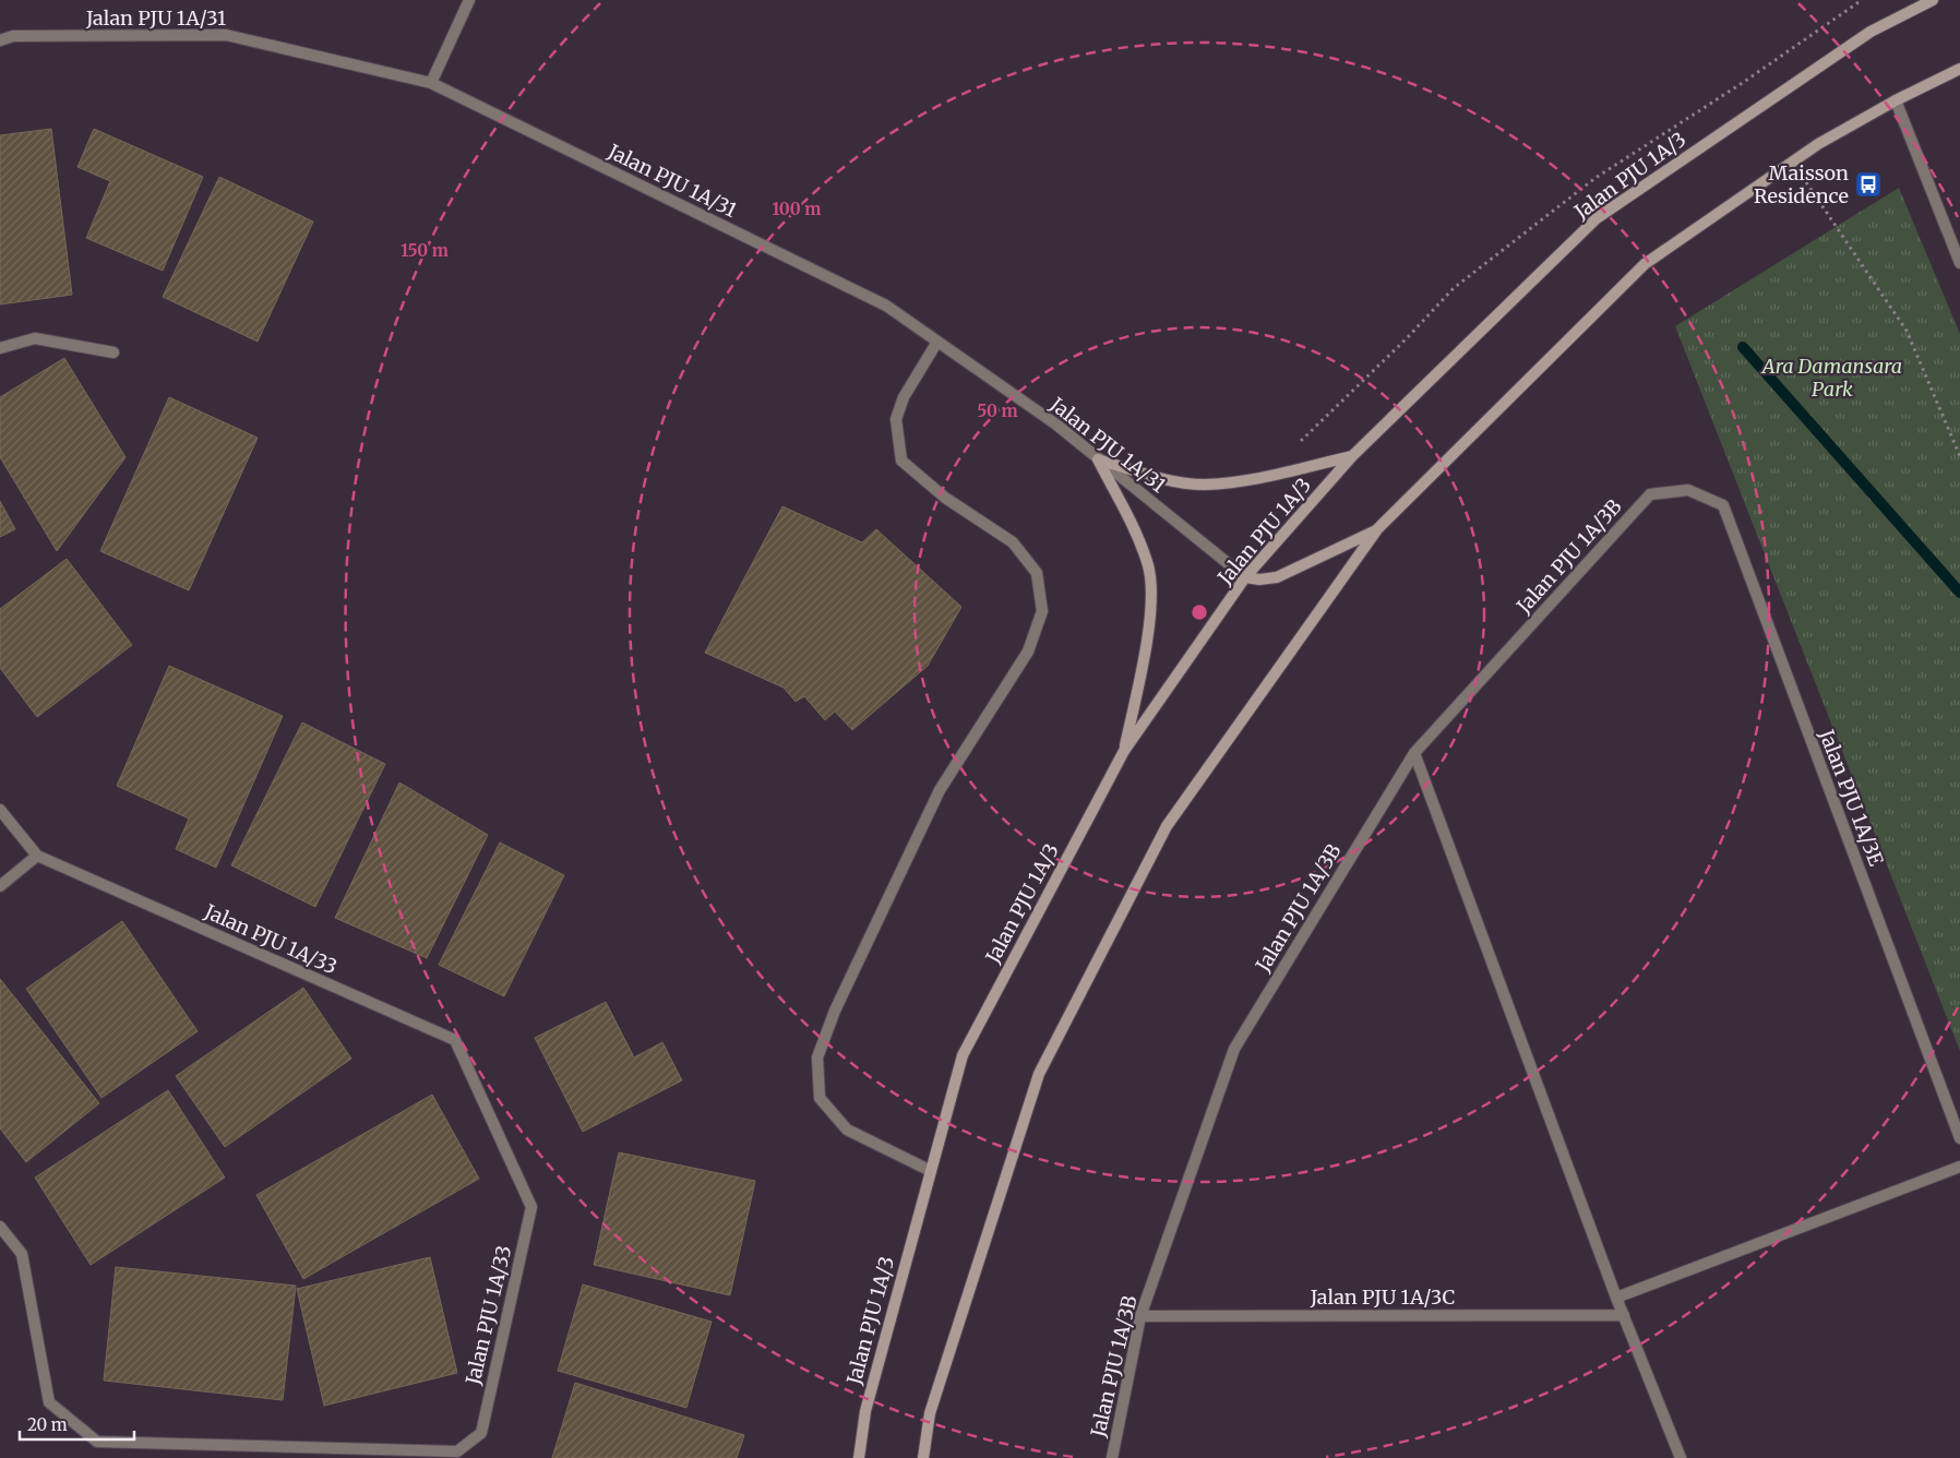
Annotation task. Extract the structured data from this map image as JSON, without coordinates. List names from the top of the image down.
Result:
{
  "streets": {
    "street": [
      "Jalan PJU 1A/31",
      "Jalan PJU 1A/3",
      "Jalan PJU 1A/3B",
      "Jalan PJU 1A/3E",
      "Jalan PJU 1A/33",
      "Jalan PJU 1A/3C"
    ]
  },
  "crossings": [
    ["Jalan PJU 1A/31", "Jalan PJU 1A/3"],
    ["Jalan PJU 1A/3B", "Jalan PJU 1A/3E"],
    ["Jalan PJU 1A/3B", "Jalan PJU 1A/3C"]
  ],
  "parks": ["Ara Damansara Park"],
  "places": {
    "bus stop": ["Maisson Residence"]
  },
  "scale_bar": "20 m",
  "rings": ["100 m", "150 m", "50 m"]
}
